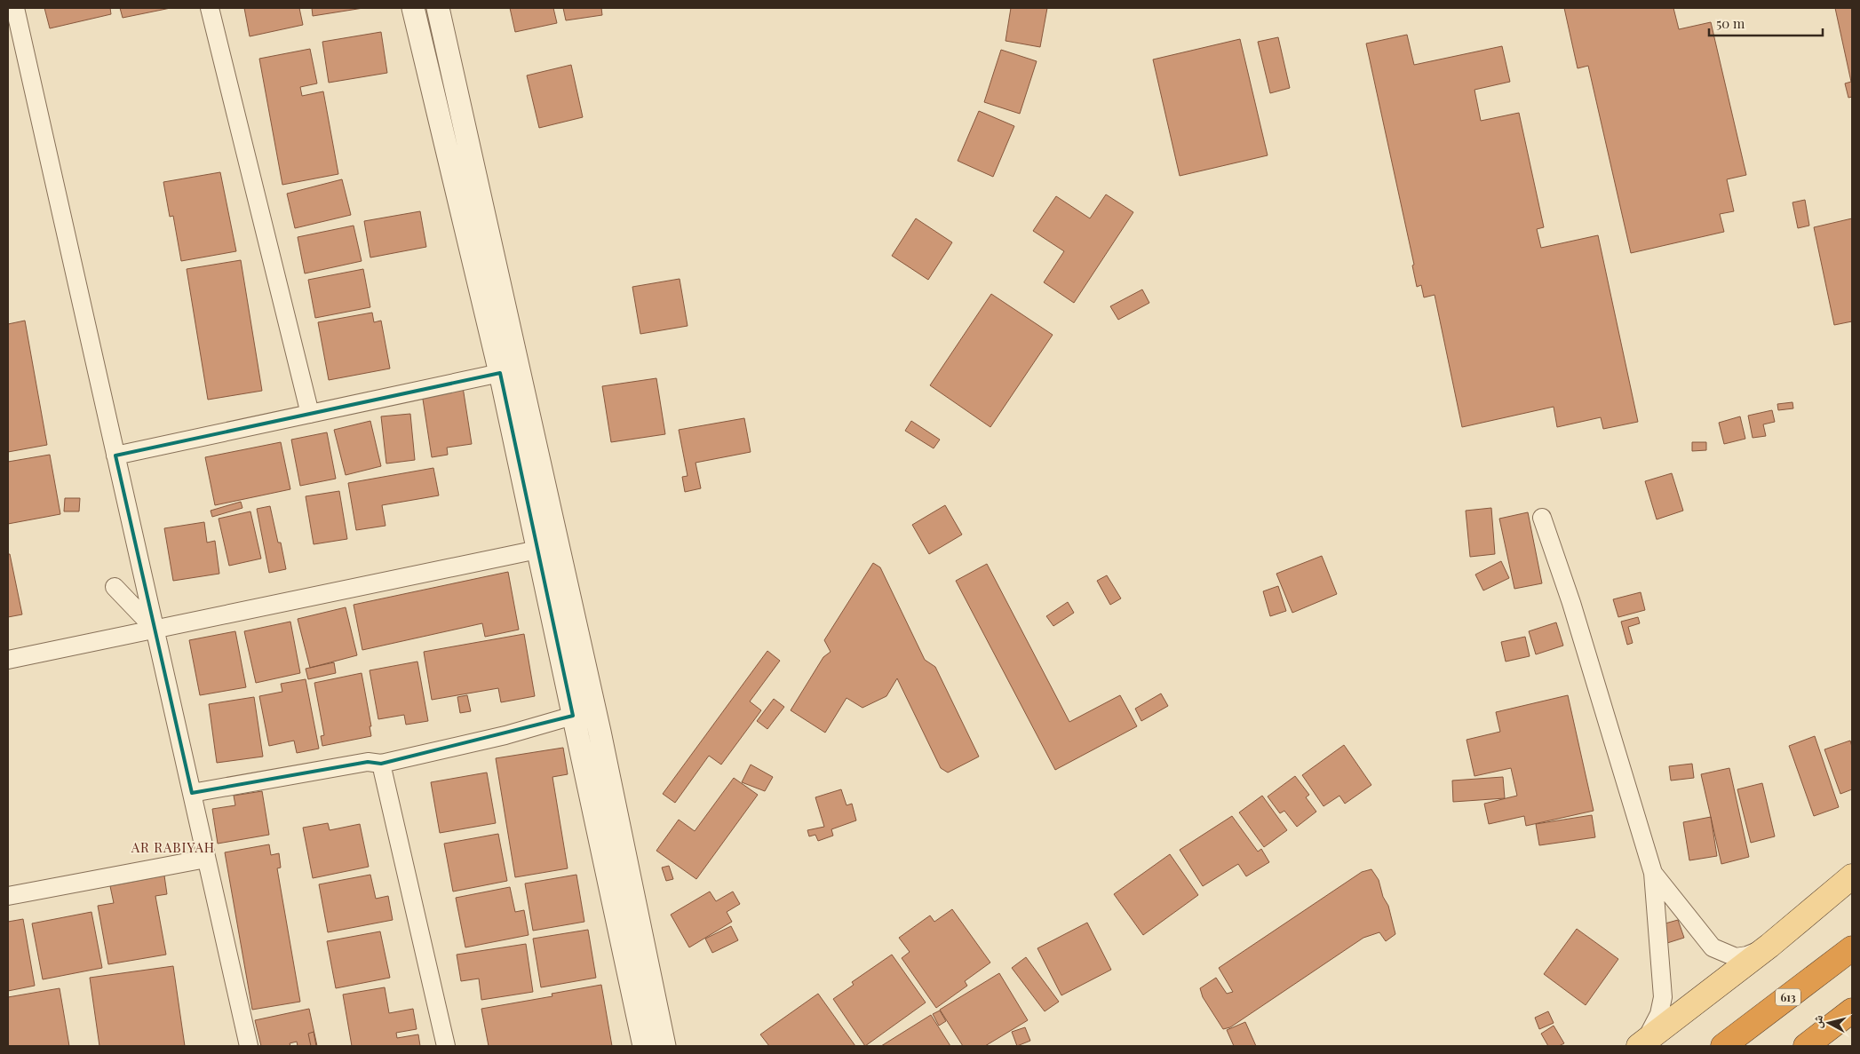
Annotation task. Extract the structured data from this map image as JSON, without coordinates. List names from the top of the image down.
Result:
{
  "streets": {
    "highway": ["613"]
  },
  "districts": ["AR RABIYAH"],
  "scale_bar": "50 m",
  "north": "left"
}
